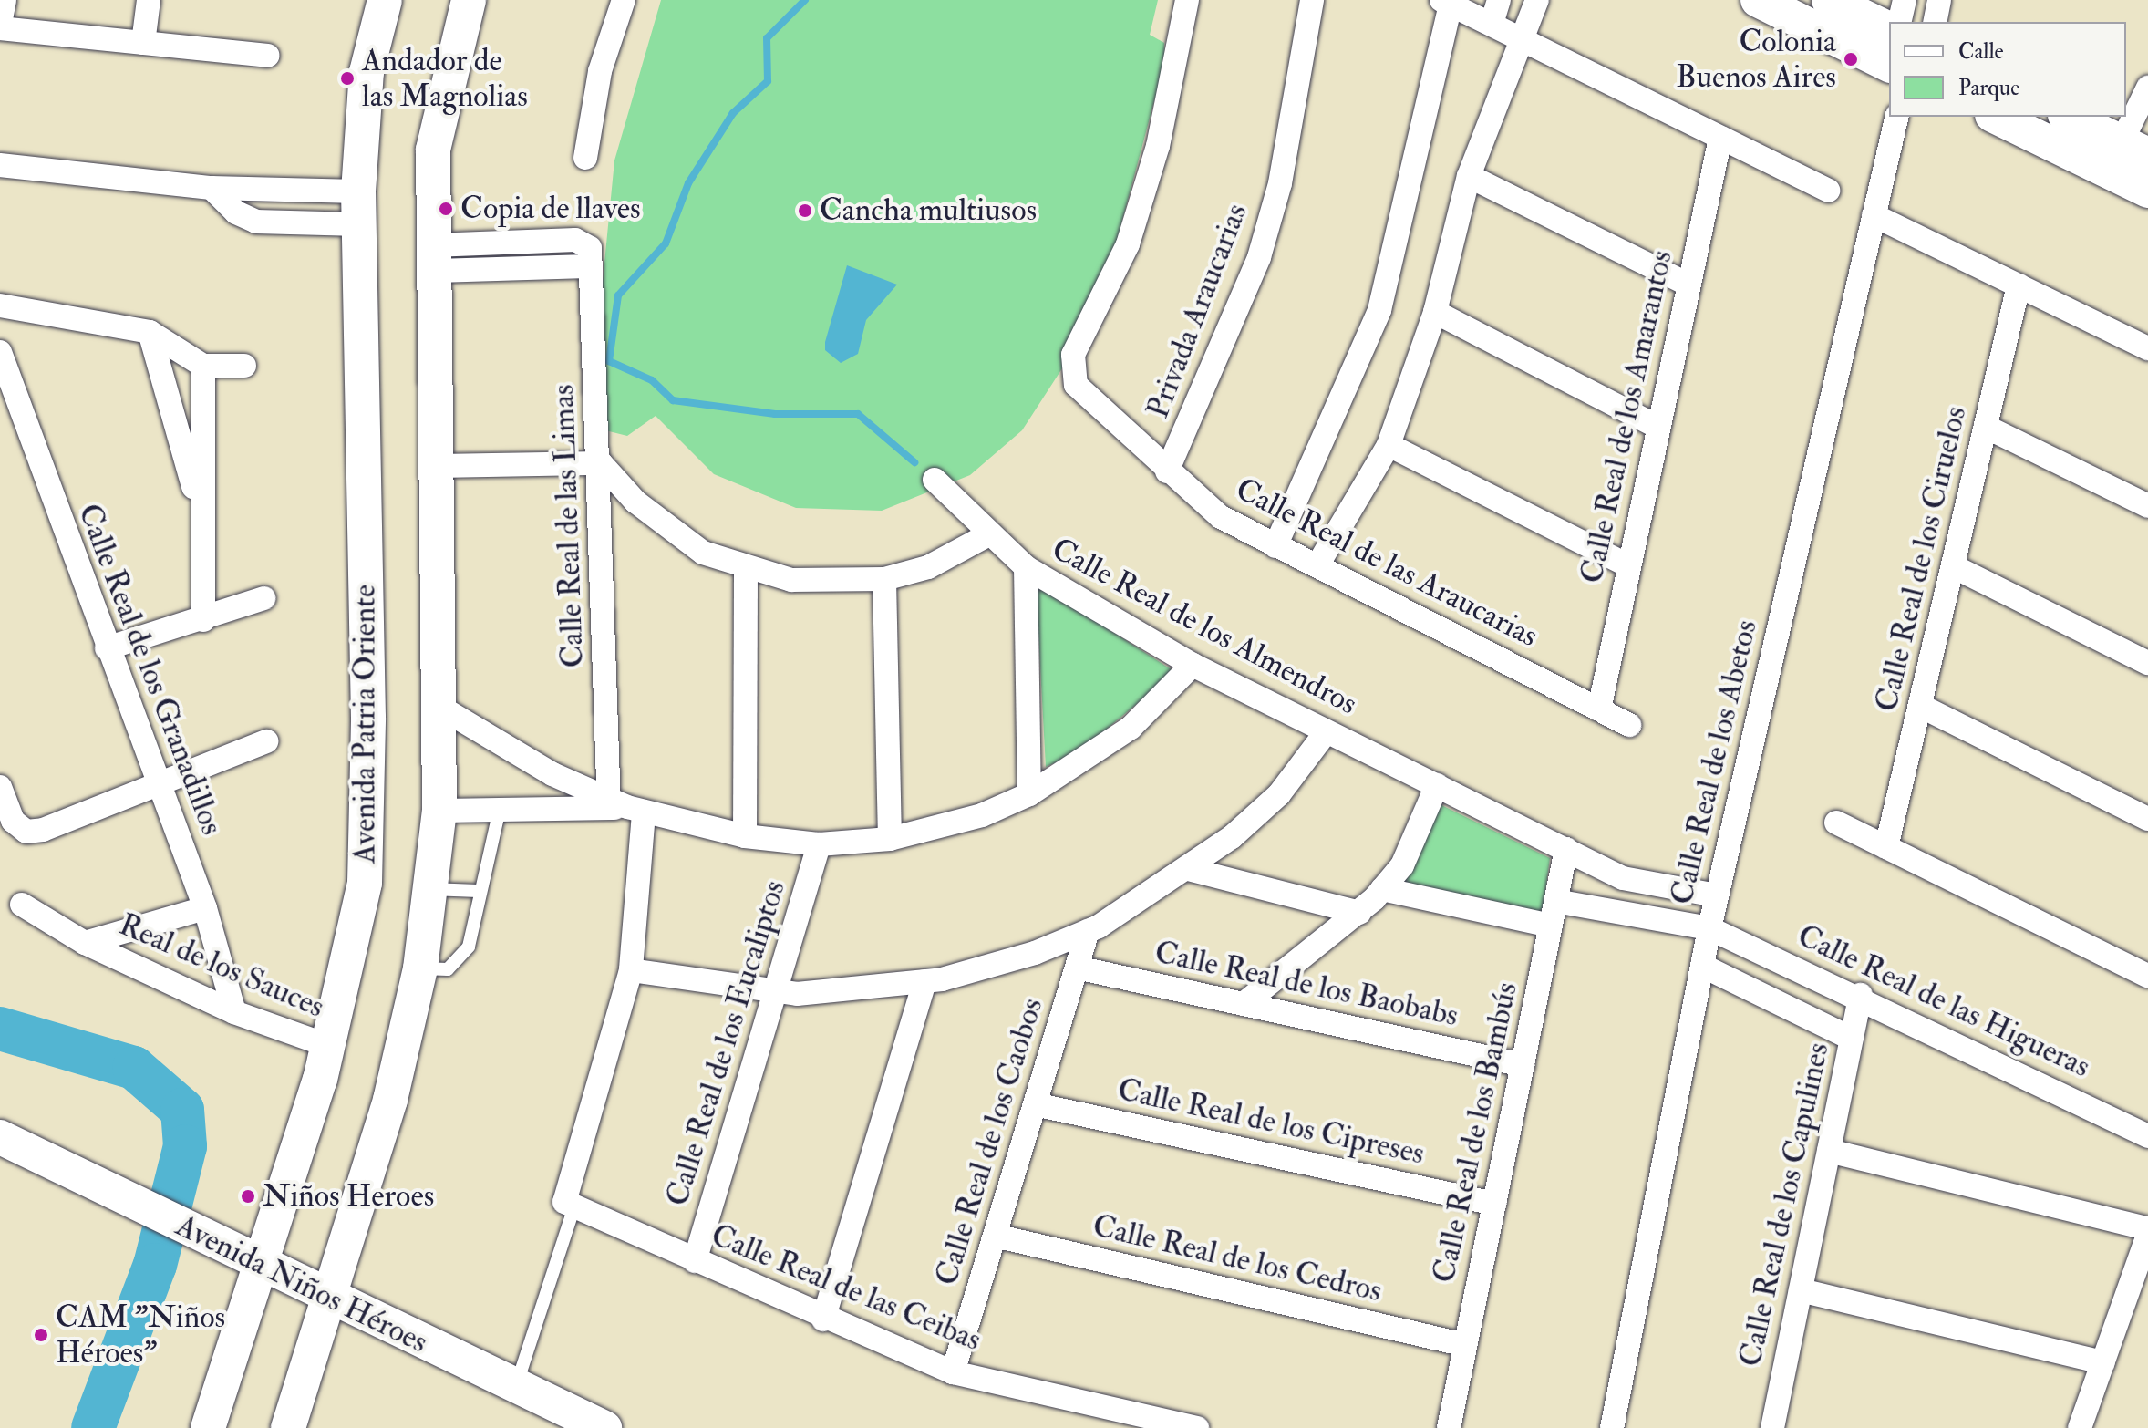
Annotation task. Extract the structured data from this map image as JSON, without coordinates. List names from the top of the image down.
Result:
{
  "streets": {
    "main road": ["Avenida Patria Oriente", "Avenida Niños Héroes"],
    "street": [
      "Privada Araucarias",
      "Calle Real de los Amarantos",
      "Calle Real de las Limas",
      "Calle Real de los Ciruelos",
      "Calle Real de las Araucarias",
      "Calle Real de los Almendros",
      "Calle Real de los Granadillos",
      "Calle Real de los Abetos",
      "Real de los Sauces",
      "Calle Real de los Baobabs",
      "Calle Real de las Higueras",
      "Calle Real de los Eucaliptos",
      "Calle Real de los Cipreses",
      "Calle Real de los Bambús",
      "Calle Real de los Caobos",
      "Calle Real de los Capulines",
      "Calle Real de los Cedros",
      "Calle Real de las Ceibas"
    ]
  },
  "crossings": [
    ["Privada Araucarias", "Calle Real de las Araucarias"],
    ["Calle Real de los Amarantos", "Calle Real de las Araucarias"],
    ["Calle Real de las Limas", "Calle Real de las Ceibas"],
    ["Calle Real de los Almendros", "Calle Real de los Abetos"],
    ["Calle Real de los Almendros", "Calle Real de los Bambús"],
    ["Calle Real de los Granadillos", "Real de los Sauces"],
    ["Avenida Patria Oriente", "Real de los Sauces"],
    ["Avenida Patria Oriente", "Avenida Niños Héroes"],
    ["Calle Real de los Abetos", "Calle Real de las Higueras"],
    ["Calle Real de los Baobabs", "Calle Real de los Bambús"],
    ["Calle Real de los Baobabs", "Calle Real de los Caobos"],
    ["Calle Real de las Higueras", "Calle Real de los Bambús"],
    ["Calle Real de las Higueras", "Calle Real de los Capulines"],
    ["Calle Real de los Eucaliptos", "Calle Real de las Ceibas"],
    ["Calle Real de los Cipreses", "Calle Real de los Bambús"],
    ["Calle Real de los Cipreses", "Calle Real de los Caobos"],
    ["Calle Real de los Bambús", "Calle Real de los Cedros"],
    ["Calle Real de los Caobos", "Calle Real de los Cedros"],
    ["Calle Real de los Caobos", "Calle Real de las Ceibas"]
  ],
  "places": [
    "Colonia Buenos Aires",
    "Andador de las Magnolias",
    "Copia de llaves",
    "Cancha multiusos",
    "Niños Heroes",
    "CAM \"Niños Héroes\""
  ],
  "legend": ["Calle", "Parque"]
}
